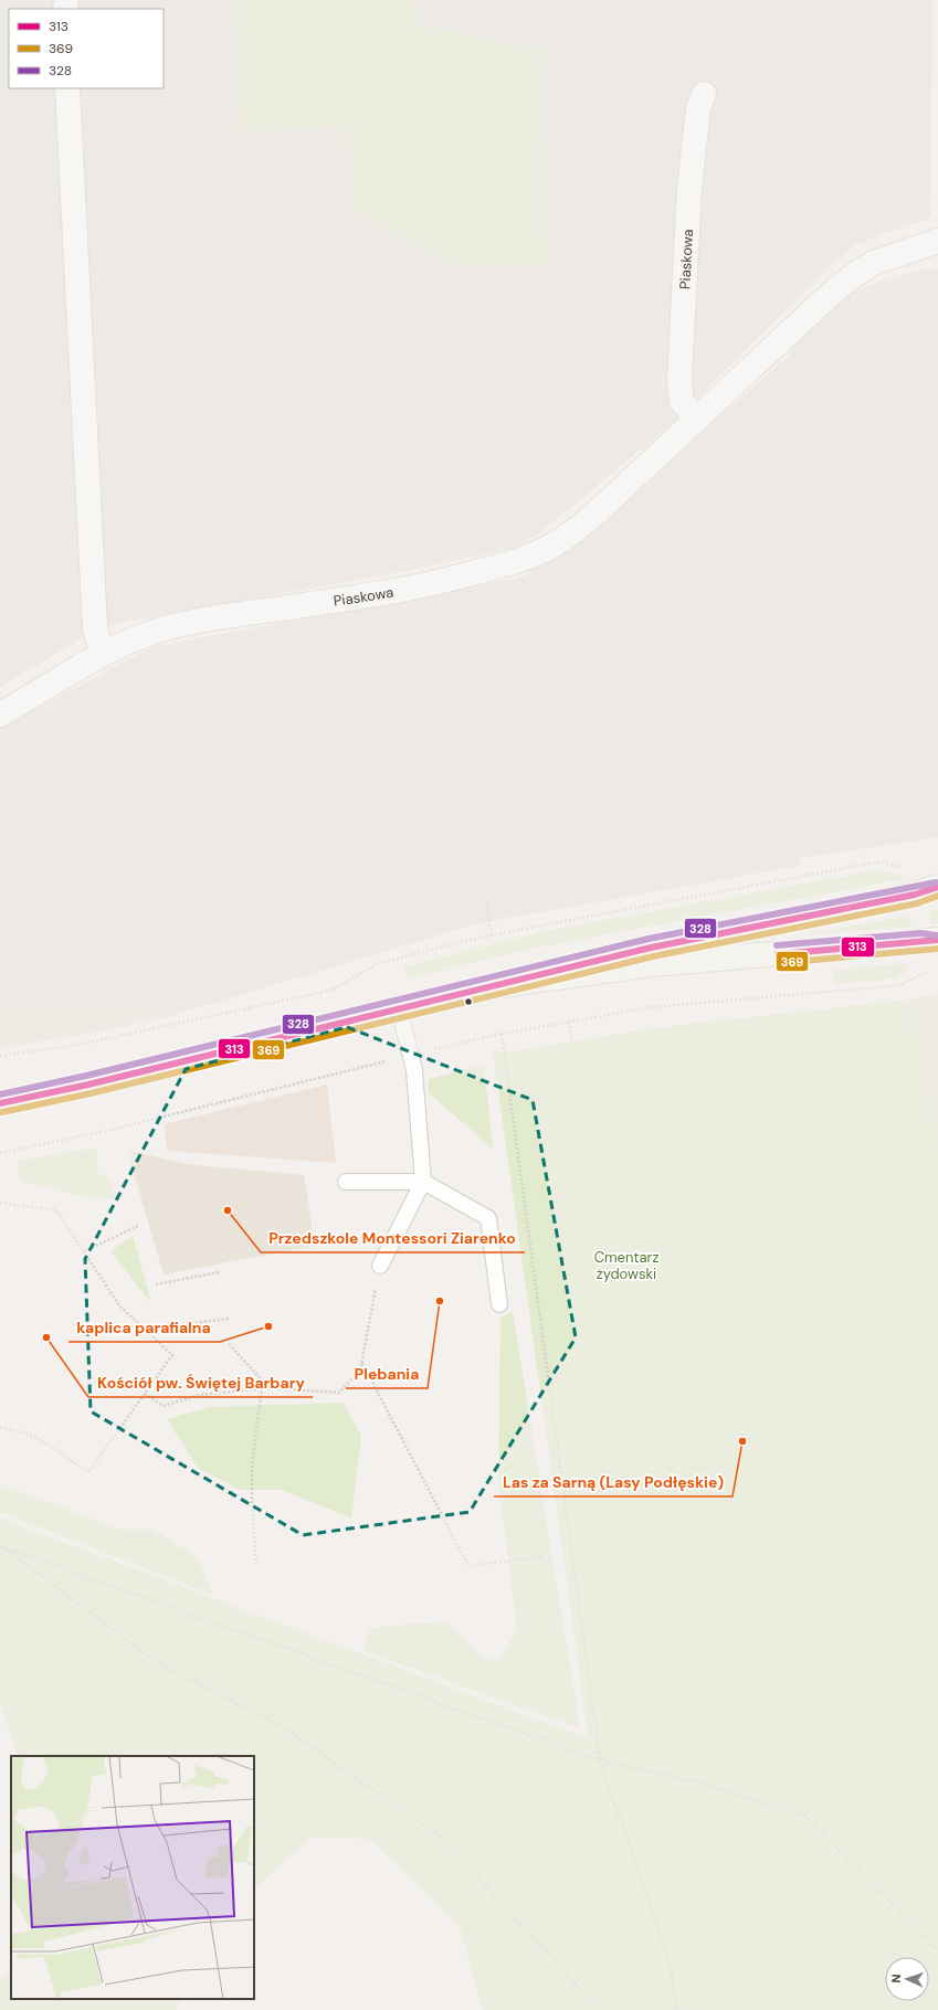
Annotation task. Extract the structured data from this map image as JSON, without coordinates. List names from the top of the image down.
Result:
{
  "streets": {
    "street": ["Piaskowa"]
  },
  "parks": ["Cmentarz żydowski"],
  "places": [
    "Przedszkole Montessori Ziarenko",
    "Plebania",
    "kaplica parafialna",
    "Kościół pw. Świętej Barbary",
    "Las za Sarną (Lasy Podłęskie)"
  ],
  "lines": ["transit line 328", "transit line 313", "transit line 369"],
  "legend": ["313", "369", "328"],
  "north": "left"
}
